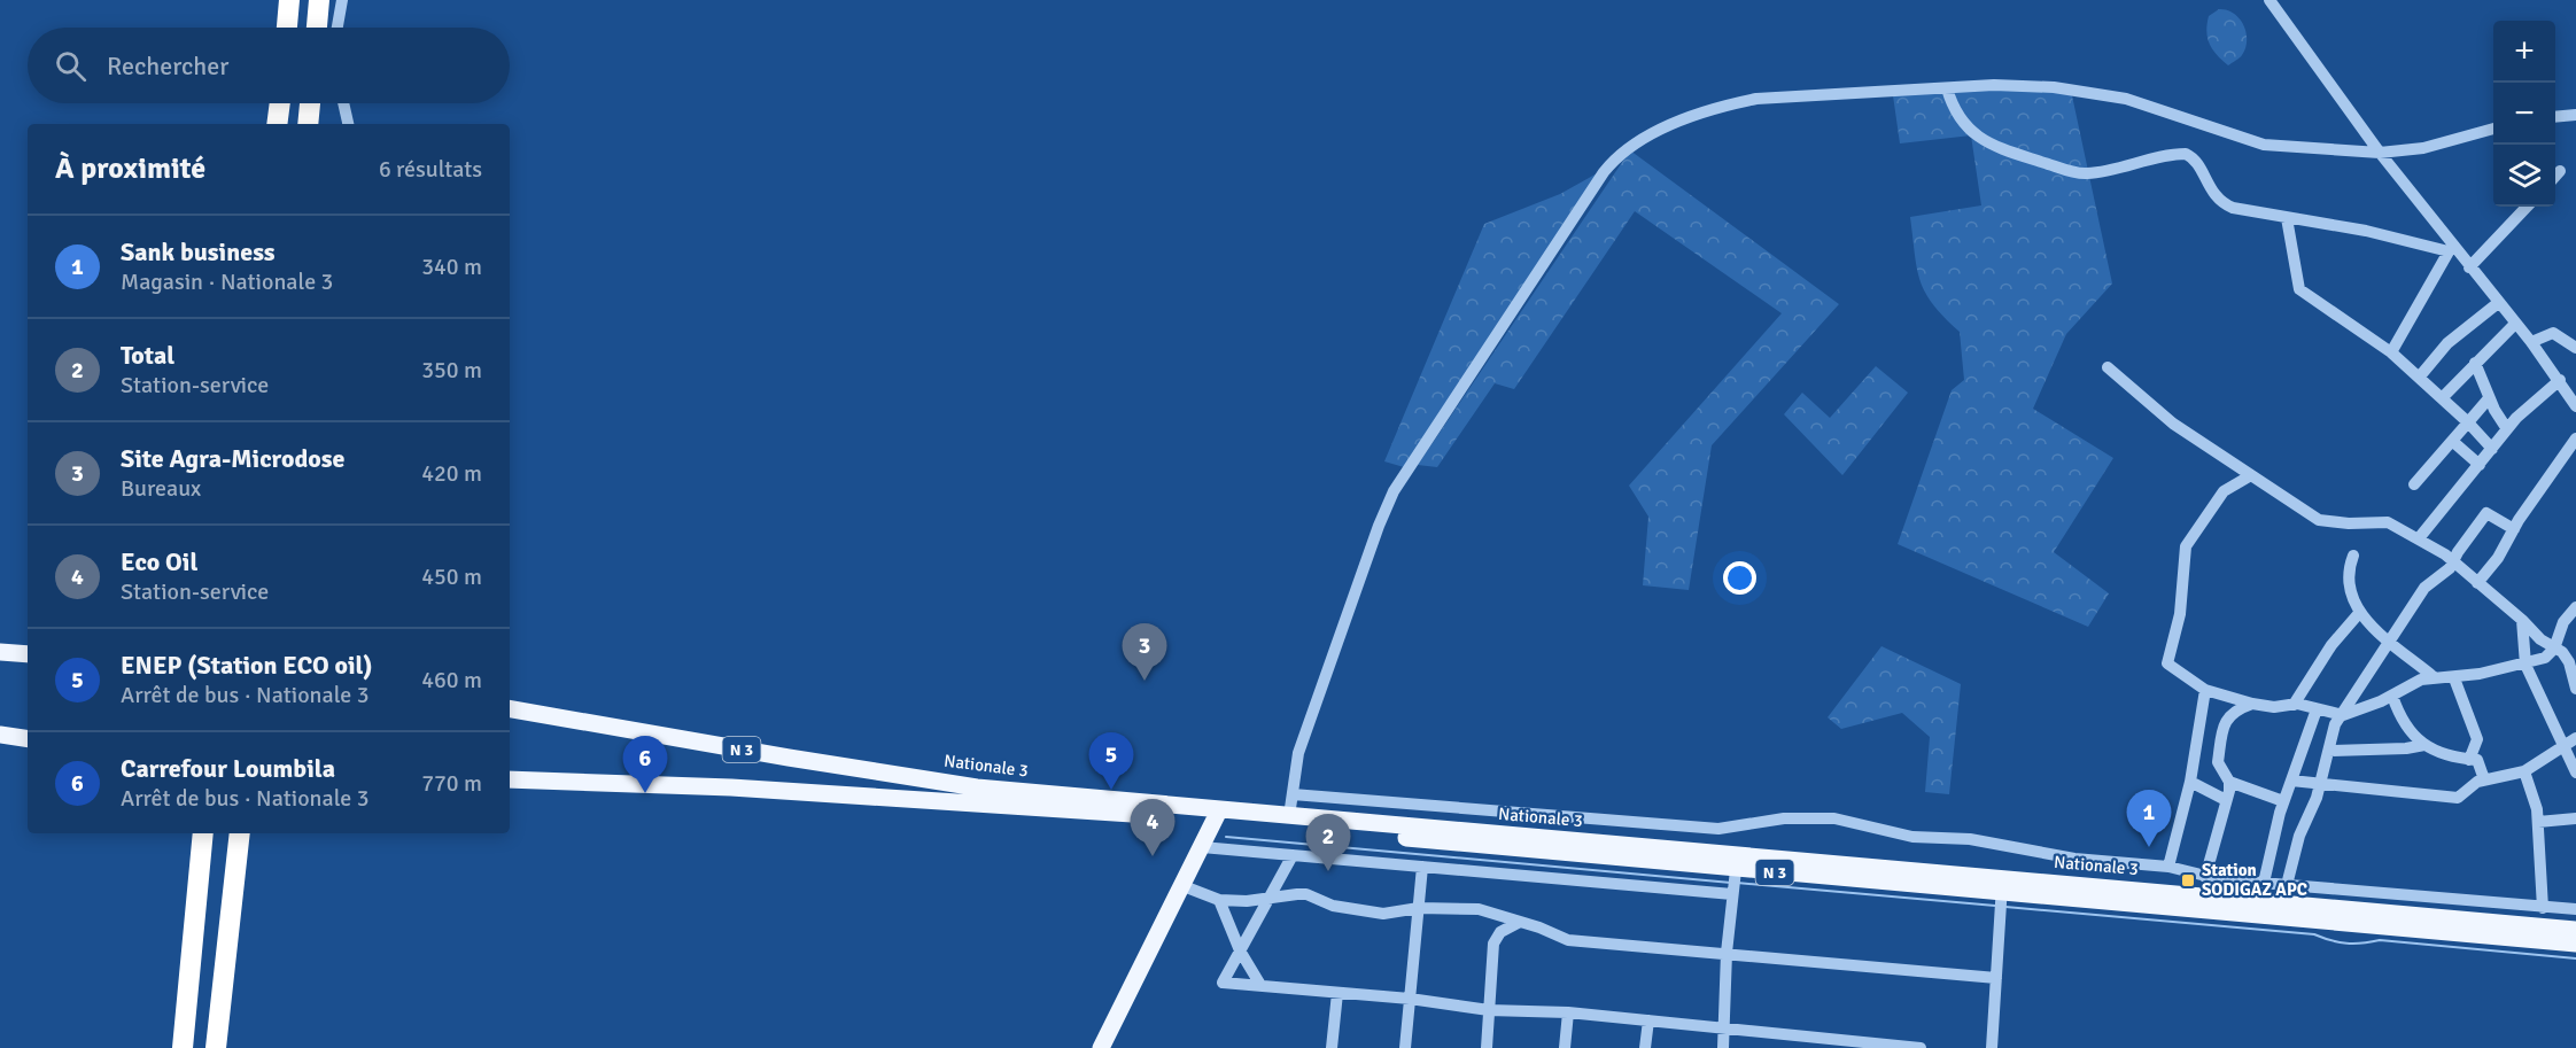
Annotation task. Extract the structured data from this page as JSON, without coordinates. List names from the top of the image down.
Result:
{
  "streets": {
    "main road": ["N 3", "Nationale 3"]
  },
  "places": {
    "transit": ["Station SODIGAZ APC"]
  },
  "page": {
    "map_buttons": ["+", "−"],
    "search": "Rechercher",
    "heading": ["À proximité", "6 résultats"],
    "list": [
      {
        "mark": "1",
        "name": "Sank business",
        "note": "Magasin · Nationale 3",
        "value": "340 m"
      },
      {
        "mark": "2",
        "name": "Total",
        "note": "Station-service",
        "value": "350 m"
      },
      {
        "mark": "3",
        "name": "Site Agra-Microdose",
        "note": "Bureaux",
        "value": "420 m"
      },
      {
        "mark": "4",
        "name": "Eco Oil",
        "note": "Station-service",
        "value": "450 m"
      },
      {
        "mark": "5",
        "name": "ENEP (Station ECO oil)",
        "note": "Arrêt de bus · Nationale 3",
        "value": "460 m"
      },
      {
        "mark": "6",
        "name": "Carrefour Loumbila",
        "note": "Arrêt de bus · Nationale 3",
        "value": "770 m"
      }
    ],
    "pins": [
      "3",
      "5",
      "6",
      "1",
      "4",
      "2"
    ]
  }
}
